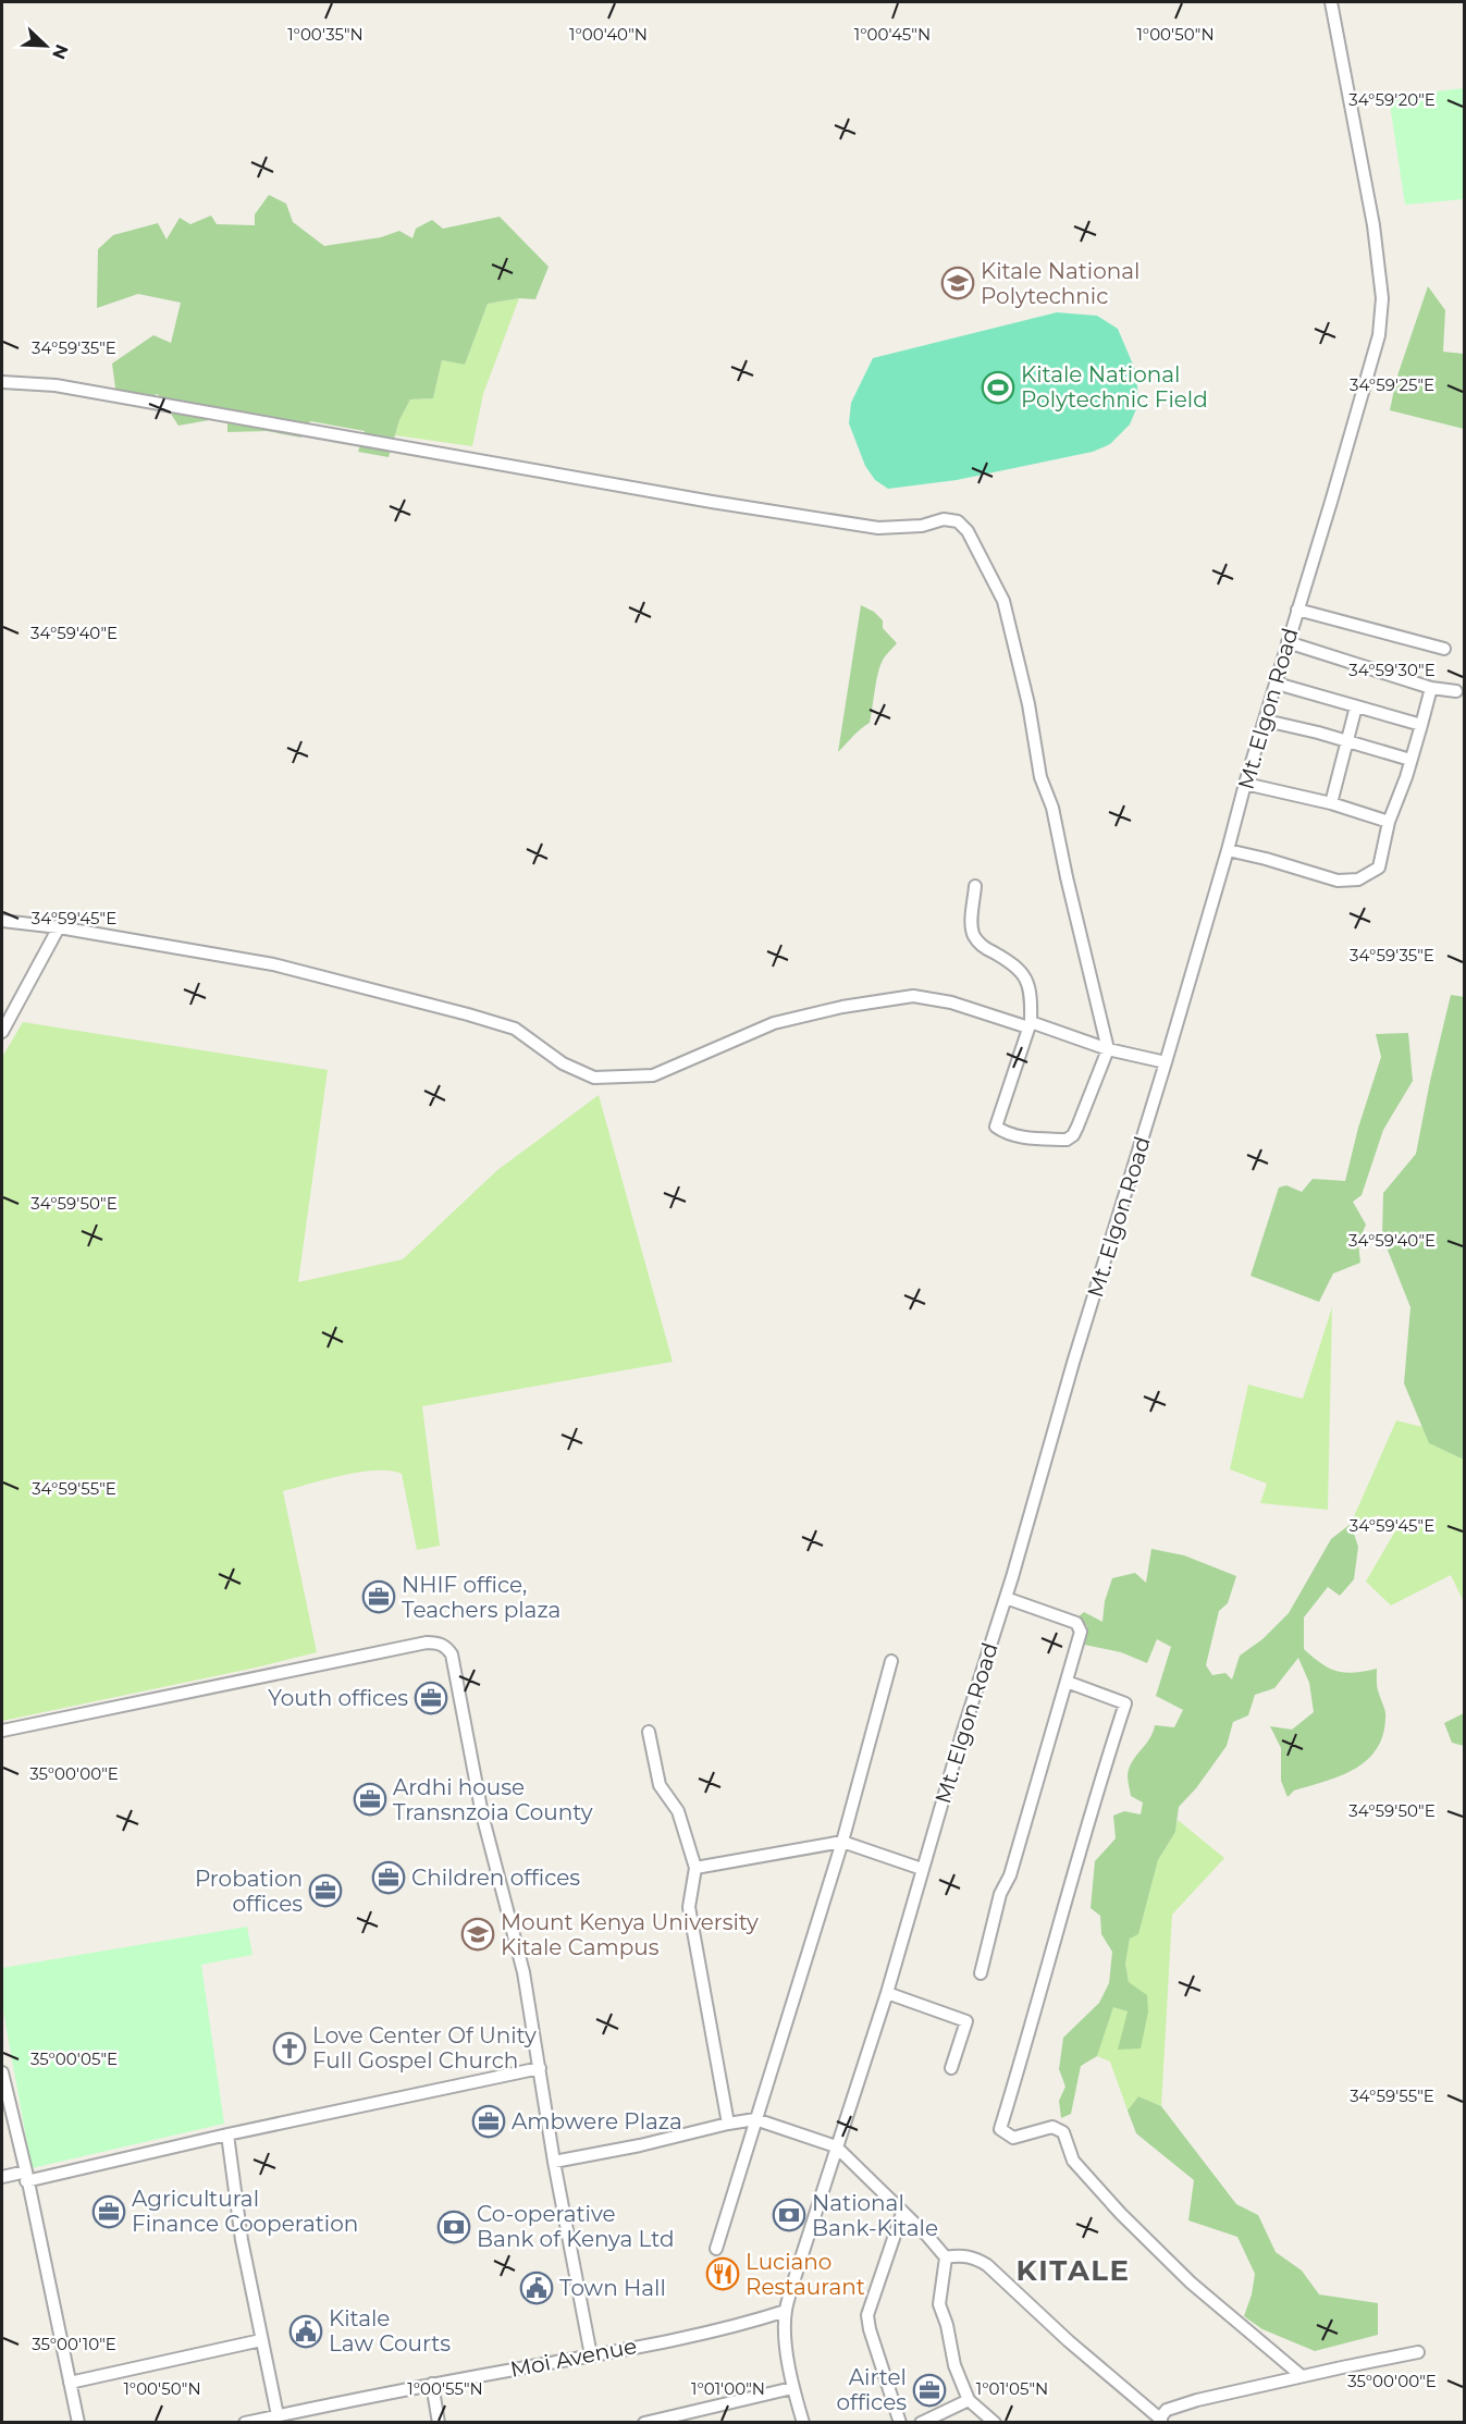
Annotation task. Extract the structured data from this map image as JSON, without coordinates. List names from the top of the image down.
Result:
{
  "streets": {
    "street": ["Mt. Elgon Road", "Moi Avenue"]
  },
  "crossings": [
    ["Mt. Elgon Road", "Moi Avenue"]
  ],
  "districts": ["KITALE"],
  "places": {
    "school or university": ["Kitale National Polytechnic", "Mount Kenya University Kitale Campus"],
    "sports": ["Kitale National Polytechnic Field"],
    "office": [
      "NHIF office, Teachers plaza",
      "Youth offices",
      "Ardhi house Transnzoia County",
      "Children offices",
      "Probation offices",
      "Ambwere Plaza",
      "Agricultural Finance Cooperation",
      "Airtel offices"
    ],
    "church": ["Love Center Of Unity Full Gospel Church"],
    "bank": ["National Bank-Kitale", "Co-operative Bank of Kenya Ltd"],
    "restaurant": ["Luciano Restaurant"],
    "public building": ["Town Hall", "Kitale Law Courts"]
  },
  "north": "bottom right",
  "coordinates": [
    "1°00'35\"N",
    "1°00'40\"N",
    "1°00'45\"N",
    "1°00'50\"N",
    "34°59'20\"E",
    "34°59'35\"E",
    "34°59'25\"E",
    "34°59'40\"E",
    "34°59'30\"E",
    "34°59'45\"E",
    "34°59'50\"E",
    "34°59'55\"E",
    "35°00'00\"E",
    "35°00'05\"E",
    "35°00'10\"E",
    "1°00'55\"N",
    "1°01'00\"N",
    "1°01'05\"N"
  ]
}
